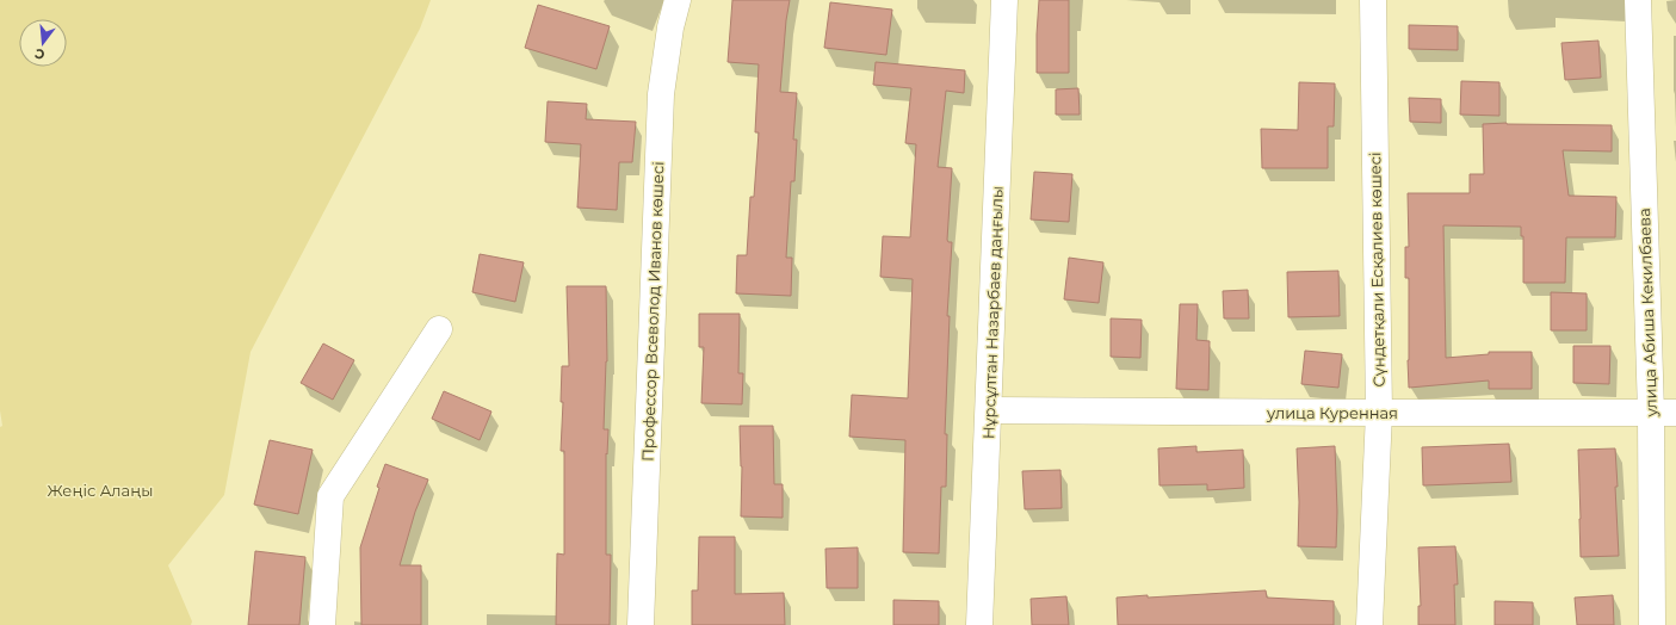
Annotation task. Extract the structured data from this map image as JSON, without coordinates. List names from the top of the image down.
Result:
{
  "streets": {
    "street": [
      "Сүндетқали Есқалиев көшесі",
      "Профессор Всеволод Иванов көшесі",
      "Нұрсұлтан Назарбаев даңғылы",
      "улица Абиша Кекилбаева",
      "улица Куренная"
    ]
  },
  "crossings": [
    ["Сүндетқали Есқалиев көшесі", "улица Куренная"],
    ["Нұрсұлтан Назарбаев даңғылы", "улица Куренная"],
    ["улица Абиша Кекилбаева", "улица Куренная"]
  ],
  "parks": ["Жеңіс Алаңы"],
  "north": "bottom"
}
